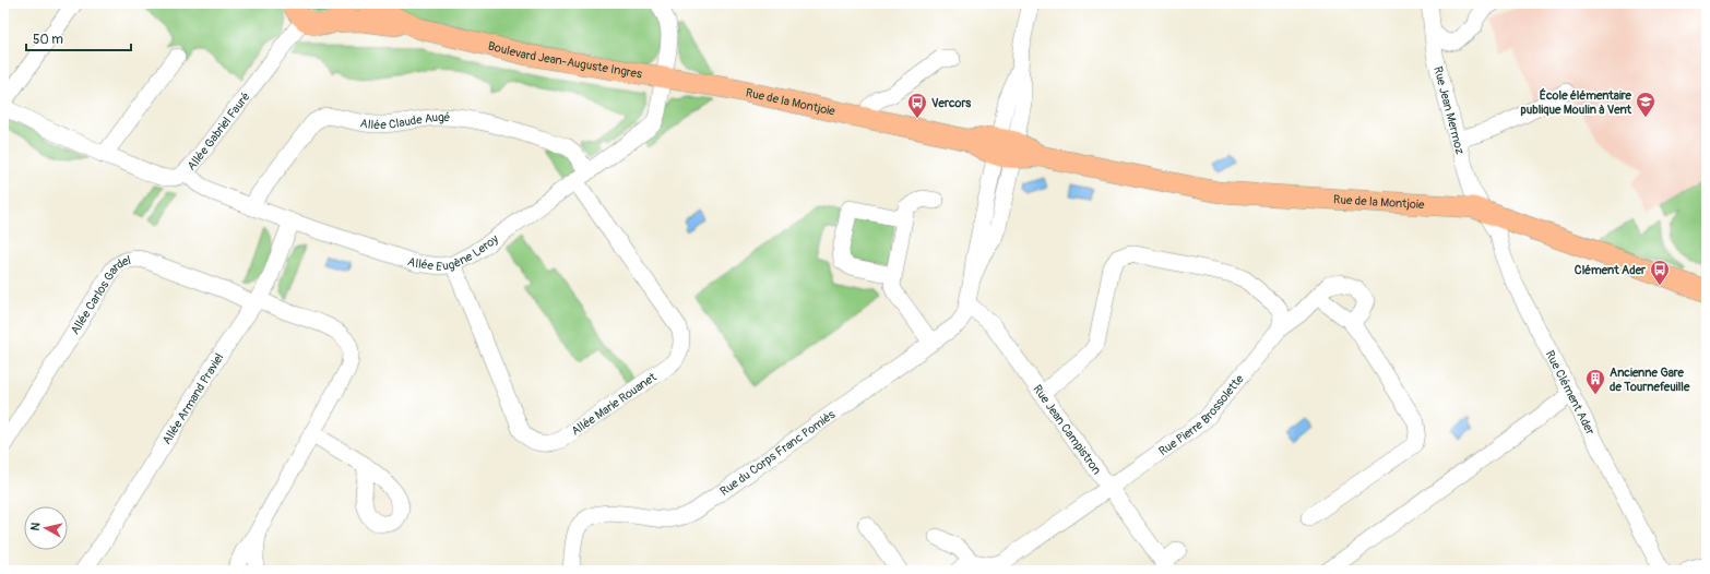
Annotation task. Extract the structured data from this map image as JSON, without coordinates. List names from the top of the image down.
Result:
{
  "streets": {
    "main road": ["Boulevard Jean-Auguste Ingres", "Rue de la Montjoie"],
    "street": [
      "Rue Jean Mermoz",
      "Allée Claude Augé",
      "Allée Gabriel Fauré",
      "Allée Eugène Leroy",
      "Allée Carlos Gardel",
      "Rue Clément Ader",
      "Allée Armand Praviel",
      "Allée Marie Rouanet",
      "Rue Pierre Brossolette",
      "Rue Jean Campistron",
      "Rue du Corps Franc Pomiès"
    ]
  },
  "crossings": [
    ["Boulevard Jean-Auguste Ingres", "Rue de la Montjoie"],
    ["Boulevard Jean-Auguste Ingres", "Allée Gabriel Fauré"],
    ["Boulevard Jean-Auguste Ingres", "Allée Eugène Leroy"],
    ["Rue de la Montjoie", "Rue Jean Mermoz"],
    ["Rue de la Montjoie", "Rue Clément Ader"],
    ["Rue de la Montjoie", "Rue du Corps Franc Pomiès"],
    ["Rue Jean Mermoz", "Rue Clément Ader"],
    ["Allée Claude Augé", "Allée Eugène Leroy"],
    ["Allée Claude Augé", "Allée Marie Rouanet"],
    ["Allée Gabriel Fauré", "Allée Eugène Leroy"],
    ["Allée Eugène Leroy", "Allée Armand Praviel"],
    ["Allée Eugène Leroy", "Allée Marie Rouanet"],
    ["Allée Carlos Gardel", "Allée Armand Praviel"],
    ["Rue Pierre Brossolette", "Rue Jean Campistron"],
    ["Rue Jean Campistron", "Rue du Corps Franc Pomiès"]
  ],
  "places": {
    "school or university": ["École élémentaire publique Moulin à Vent"],
    "bus stop": ["Vercors", "Clément Ader"],
    "building": ["Ancienne Gare de Tournefeuille"]
  },
  "scale_bar": "50 m",
  "north": "left"
}
